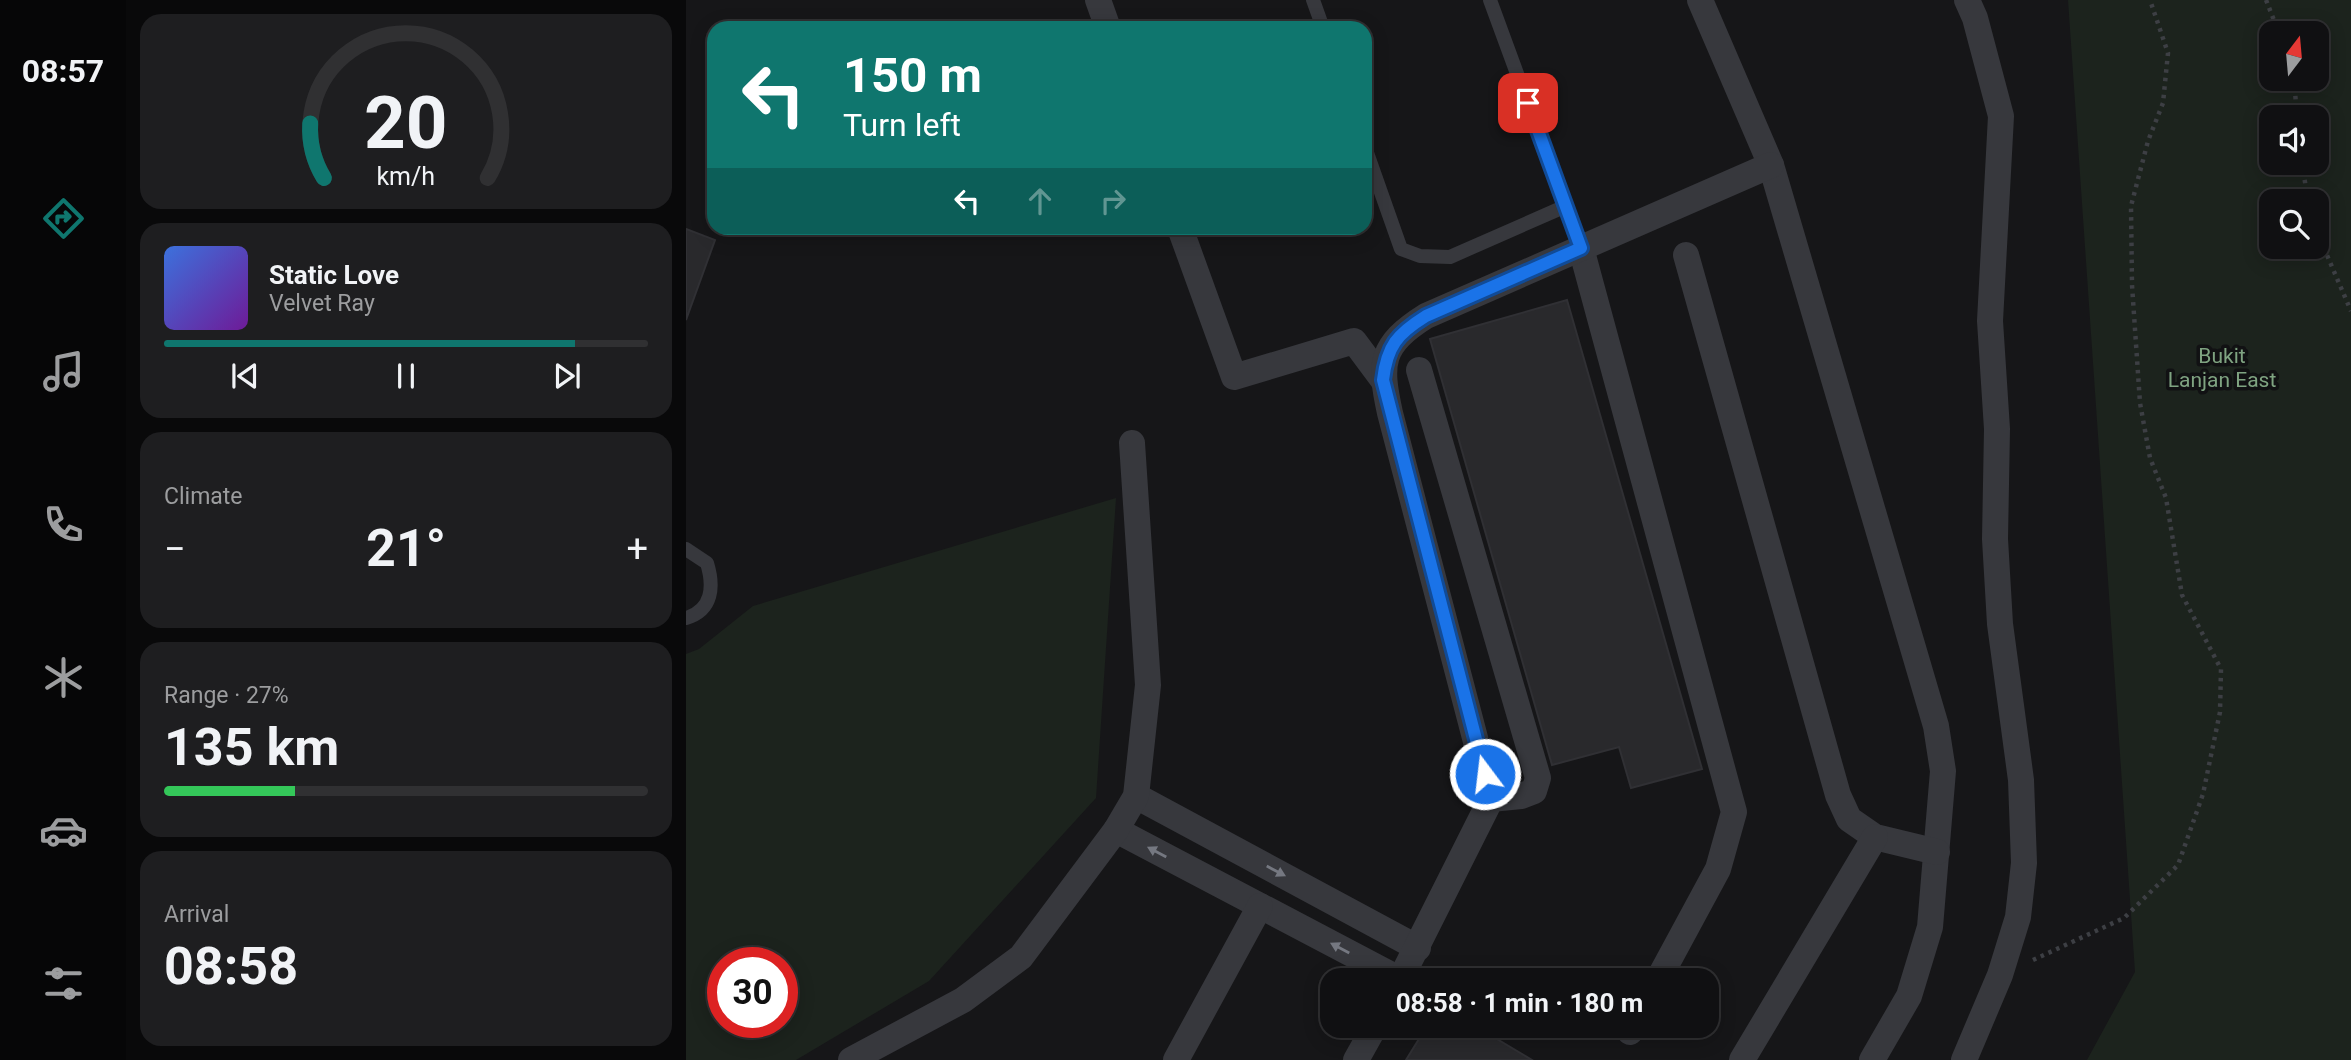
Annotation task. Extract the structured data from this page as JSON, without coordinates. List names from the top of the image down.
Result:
{
  "parks": ["Bukit Lanjan East"],
  "north": "top",
  "page": {
    "tabs": "08:57",
    "turn": ["150 m", "Turn left"],
    "song": ["Static Love", "Velvet Ray"],
    "tile": [
      "Climate",
      ["Range · 27%", "135 km"],
      ["Arrival", "08:58"]
    ],
    "heat": ["−", "21°", "+"],
    "limit": "30",
    "trip": "08:58 · 1 min · 180 m",
    "gauge": ["20", "km/h"]
  }
}
